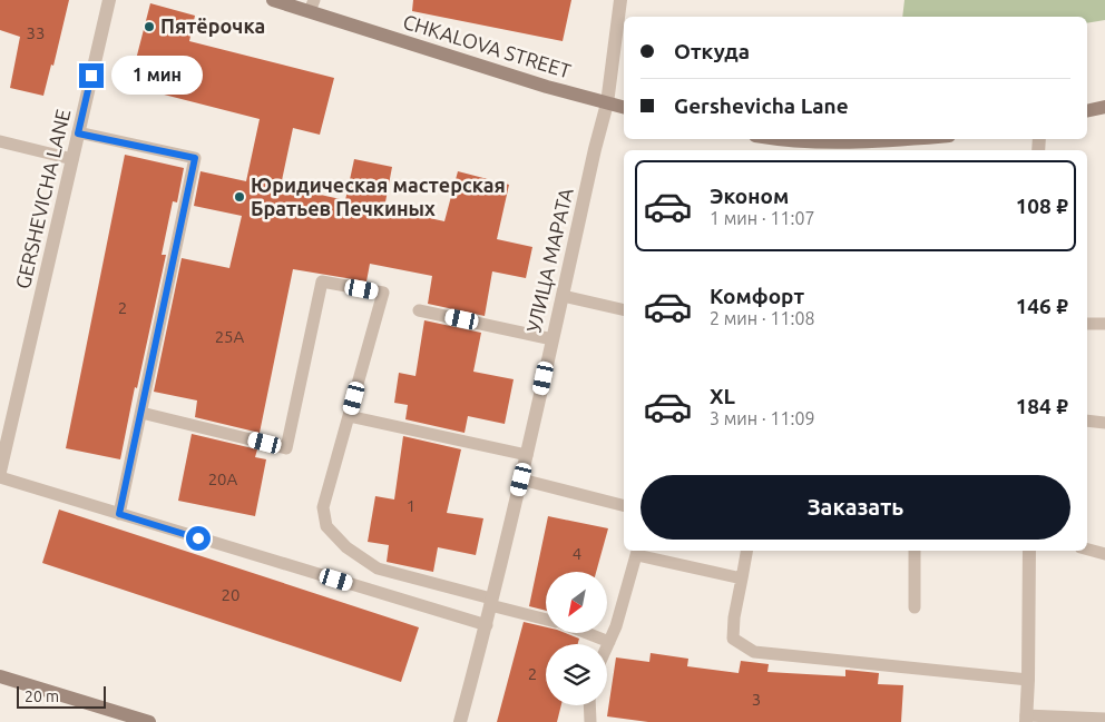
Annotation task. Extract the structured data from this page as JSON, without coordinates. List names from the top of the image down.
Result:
{
  "streets": {
    "main road": ["CHKALOVA STREET"],
    "street": ["GERSHEVICHA LANE", "УЛИЦА МАРАТА"]
  },
  "crossings": [
    ["CHKALOVA STREET", "УЛИЦА МАРАТА"]
  ],
  "places": ["Пятёрочка", "Юридическая мастерская Братьев Печкиных"],
  "house_numbers": [
    "33",
    "2",
    "25А",
    "20А",
    "1",
    "4",
    "20",
    "2",
    "3"
  ],
  "scale_bar": "20 m",
  "north": "bottom left",
  "page": {
    "banner": ["Откуда", "Gershevicha Lane"],
    "bubble": "1 мин",
    "list": [
      {
        "name": "Эконом",
        "note": "1 мин · 11:07",
        "value": "108 ₽"
      },
      {
        "name": "Комфорт",
        "note": "2 мин · 11:08",
        "value": "146 ₽"
      },
      {
        "name": "XL",
        "note": "3 мин · 11:09",
        "value": "184 ₽"
      }
    ],
    "buttons": "Заказать",
    "scale": "20 m"
  }
}
